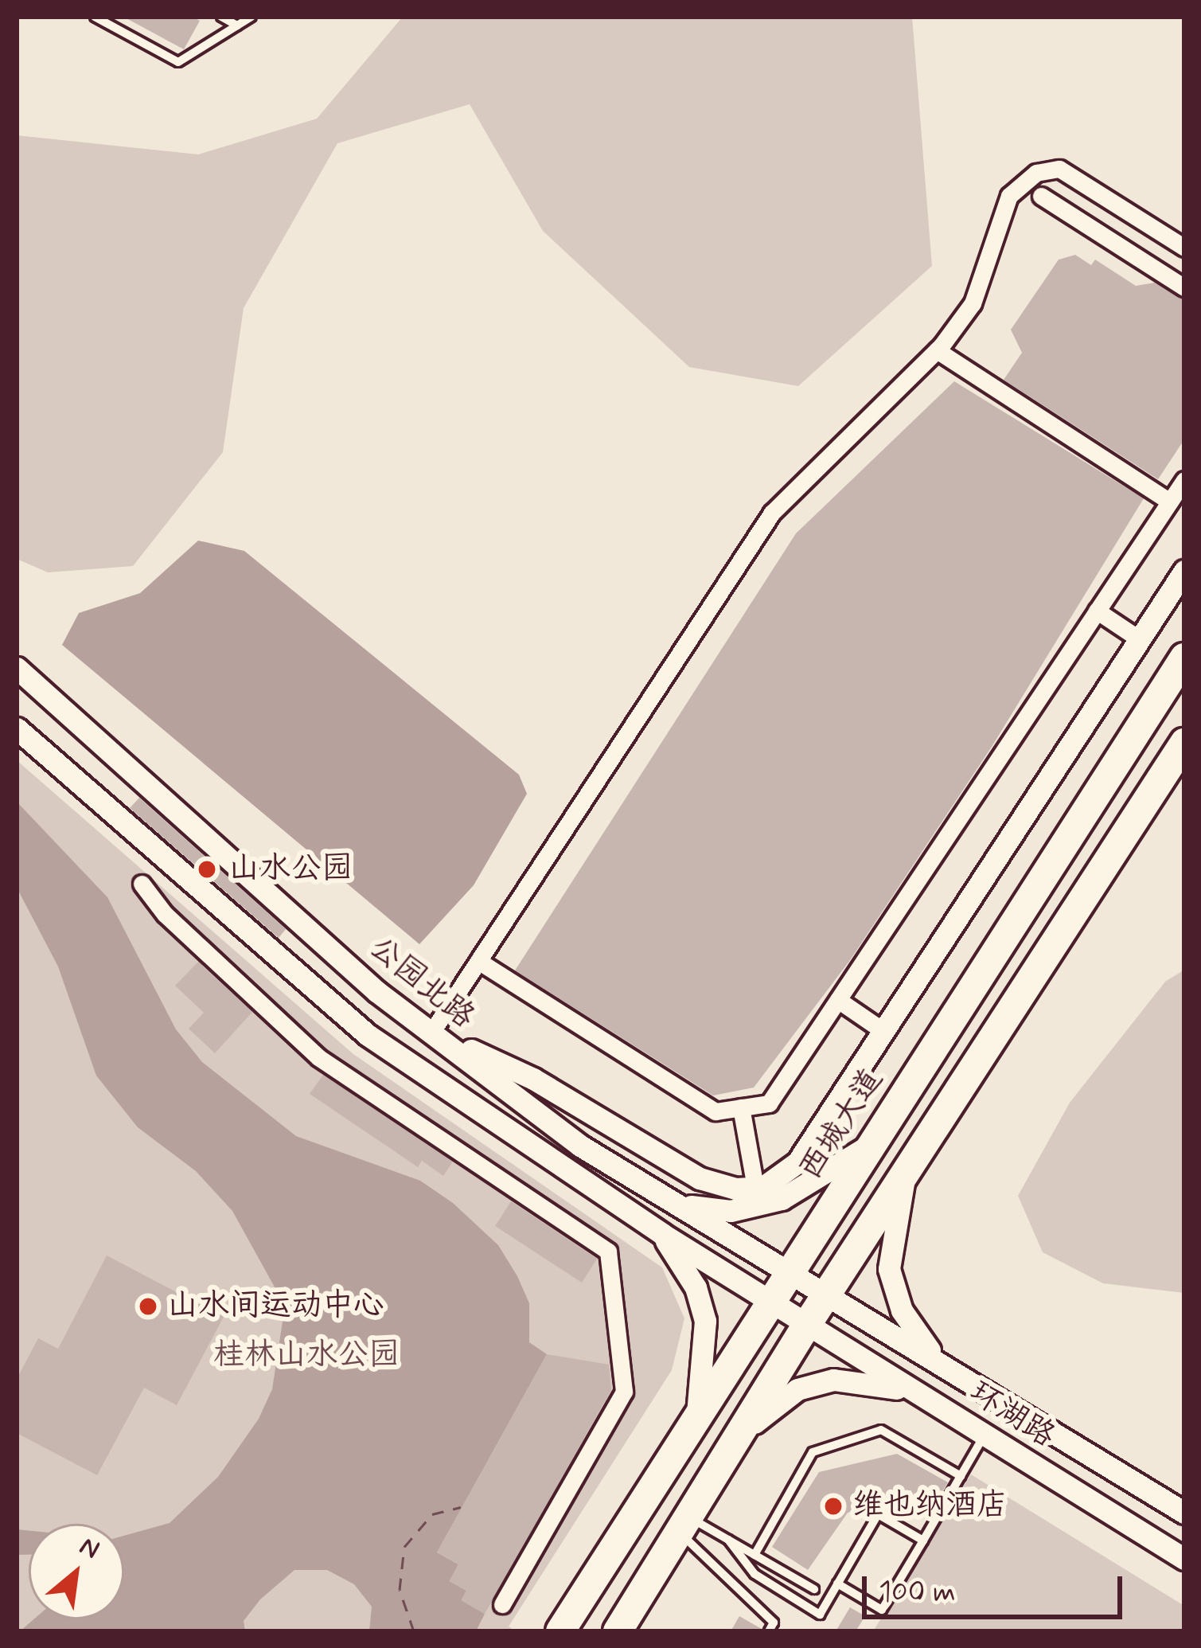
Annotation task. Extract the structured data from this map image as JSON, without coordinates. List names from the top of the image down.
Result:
{
  "streets": {
    "highway": ["西城大道"],
    "main road": ["公园北路", "环湖路"]
  },
  "crossings": [
    ["公园北路", "西城大道"],
    ["公园北路", "环湖路"]
  ],
  "parks": ["桂林山水公园"],
  "places": ["山水公园", "山水间运动中心", "维也纳酒店"],
  "scale_bar": "100 m",
  "north": "top right"
}
